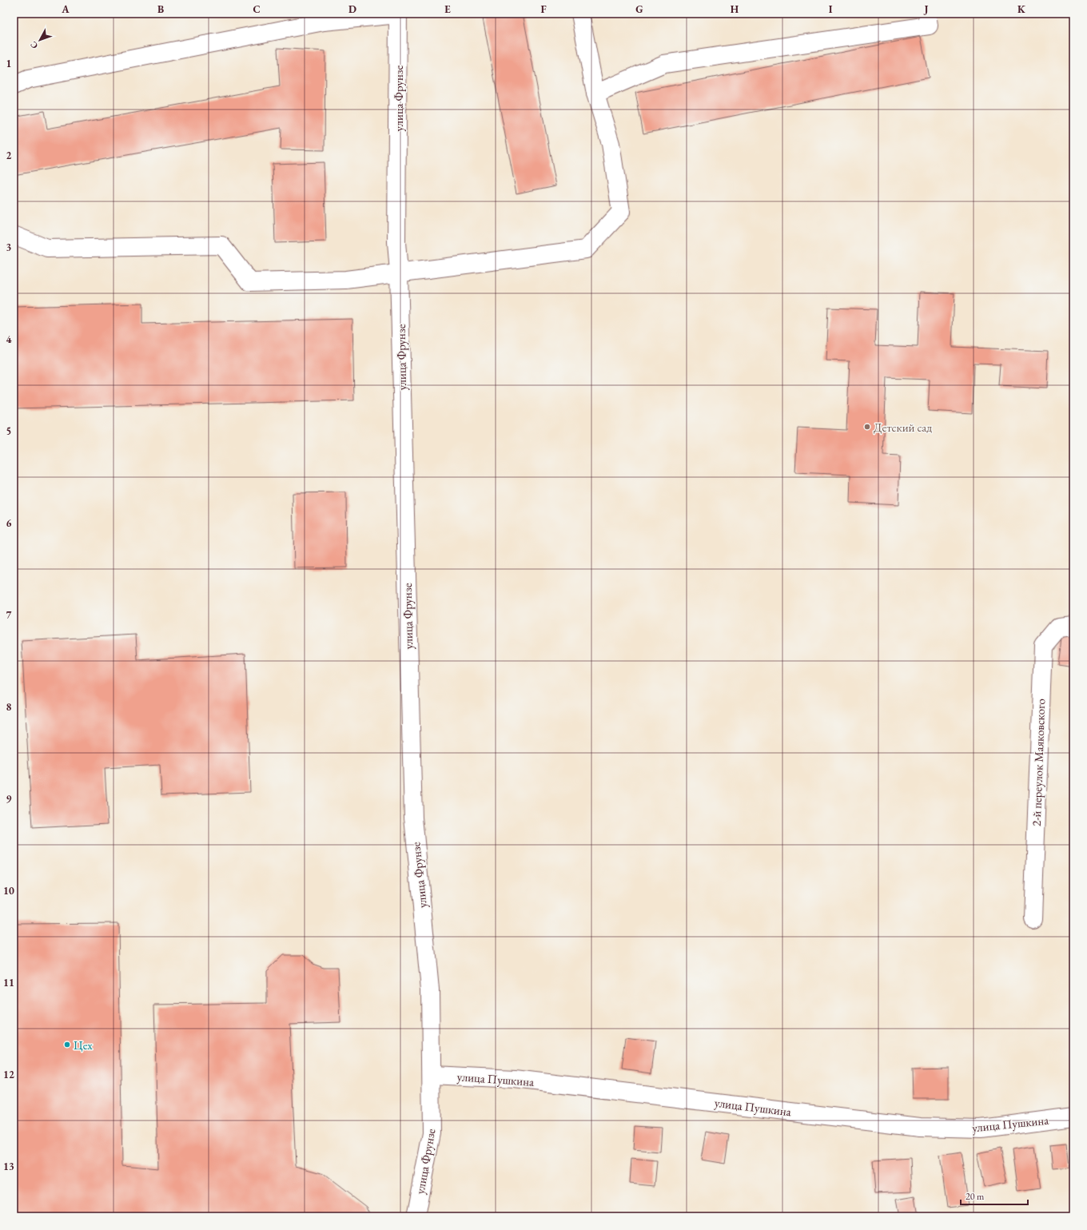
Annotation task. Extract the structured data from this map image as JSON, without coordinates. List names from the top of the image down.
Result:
{
  "streets": {
    "street": ["улица Фрунзе", "2-й переулок Маяковского", "улица Пушкина"]
  },
  "crossings": [
    ["улица Фрунзе", "улица Пушкина"]
  ],
  "places": ["Детский сад", "Цех"],
  "scale_bar": "20 m",
  "north": "bottom left",
  "grid": {
    "columns": [
      "A",
      "B",
      "C",
      "D",
      "E",
      "F",
      "G",
      "H",
      "I",
      "J",
      "K"
    ],
    "rows": [
      "1",
      "2",
      "3",
      "4",
      "5",
      "6",
      "7",
      "8",
      "9",
      "10",
      "11",
      "12",
      "13"
    ]
  }
}
